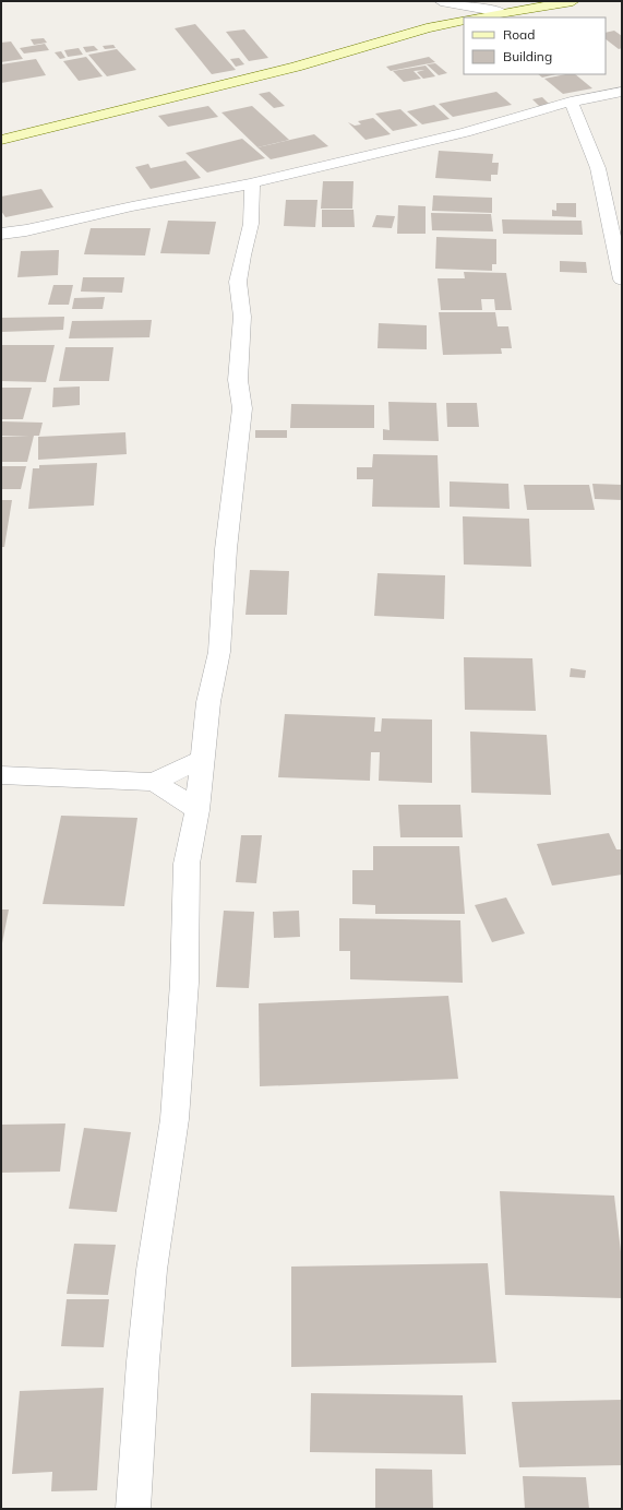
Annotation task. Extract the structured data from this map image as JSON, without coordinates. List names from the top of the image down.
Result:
{
  "legend": ["Road", "Building"]
}
